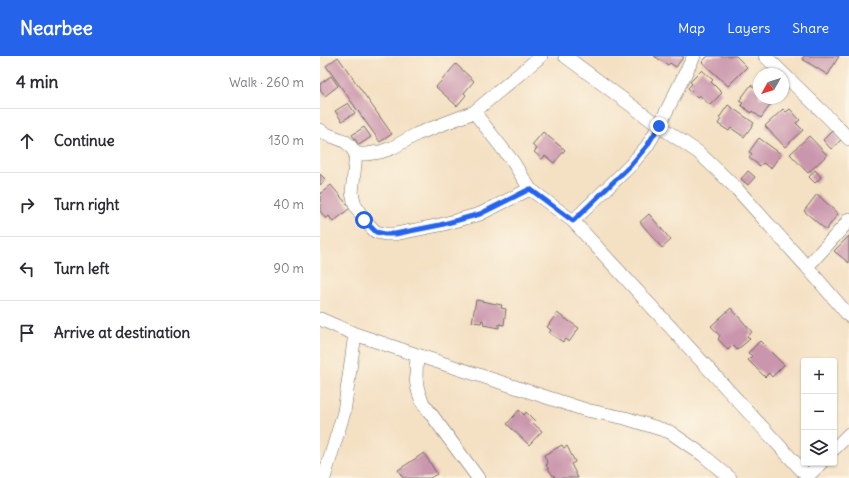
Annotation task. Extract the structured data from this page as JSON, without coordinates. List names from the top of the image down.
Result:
{
  "north": "bottom left",
  "page": {
    "header": "Nearbee",
    "nav": ["Map", "Layers", "Share"],
    "heading": ["4 min", "Walk · 260 m"],
    "list": [
      ["Continue", "130 m"],
      ["Turn right", "40 m"],
      ["Turn left", "90 m"],
      "Arrive at destination"
    ],
    "map_buttons": ["+", "−"]
  }
}
